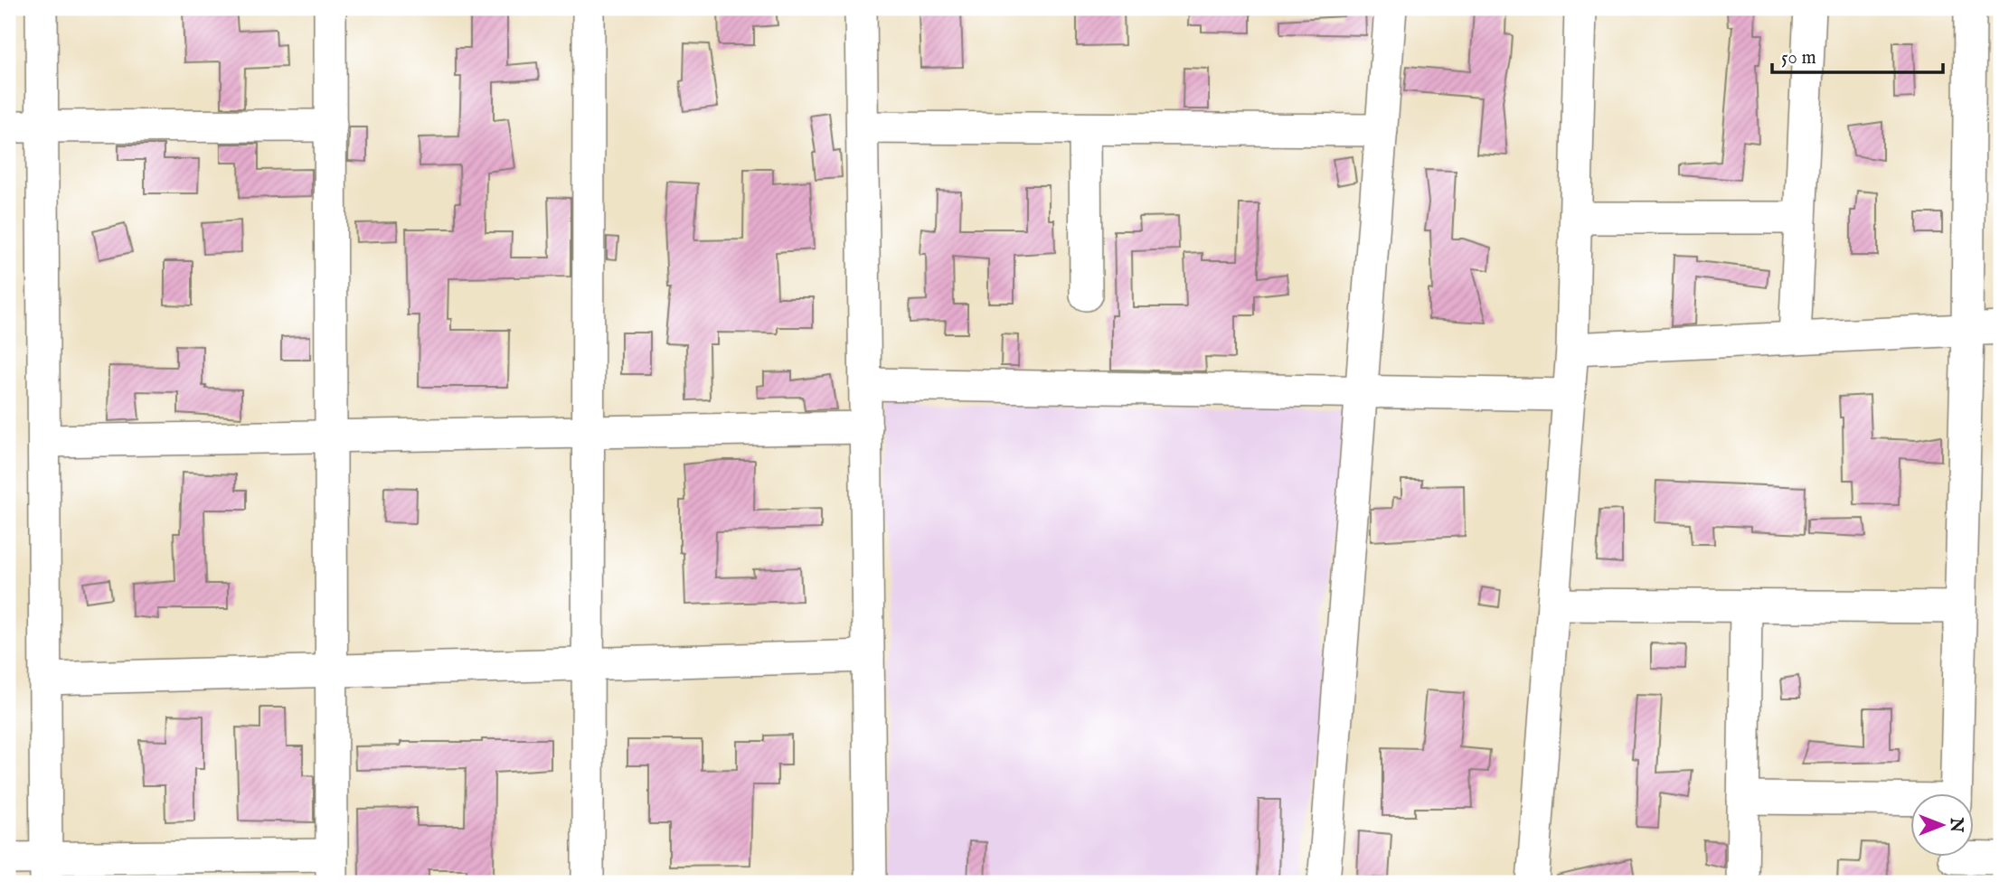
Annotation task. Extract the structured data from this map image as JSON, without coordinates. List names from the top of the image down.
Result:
{
  "scale_bar": "50 m",
  "north": "right"
}
